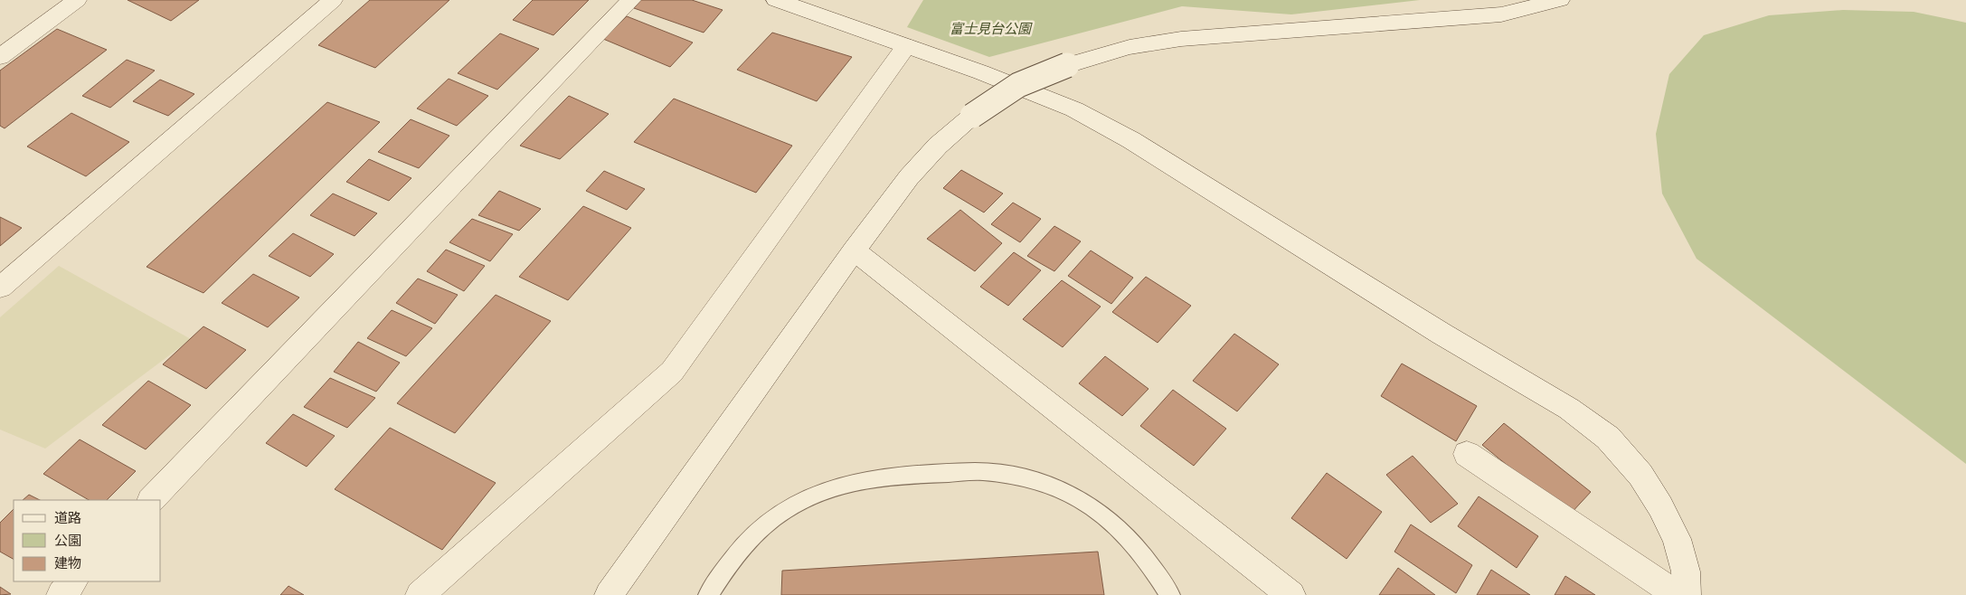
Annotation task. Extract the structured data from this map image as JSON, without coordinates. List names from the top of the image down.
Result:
{
  "parks": ["富士見台公園"],
  "legend": ["道路", "公園", "建物"]
}
